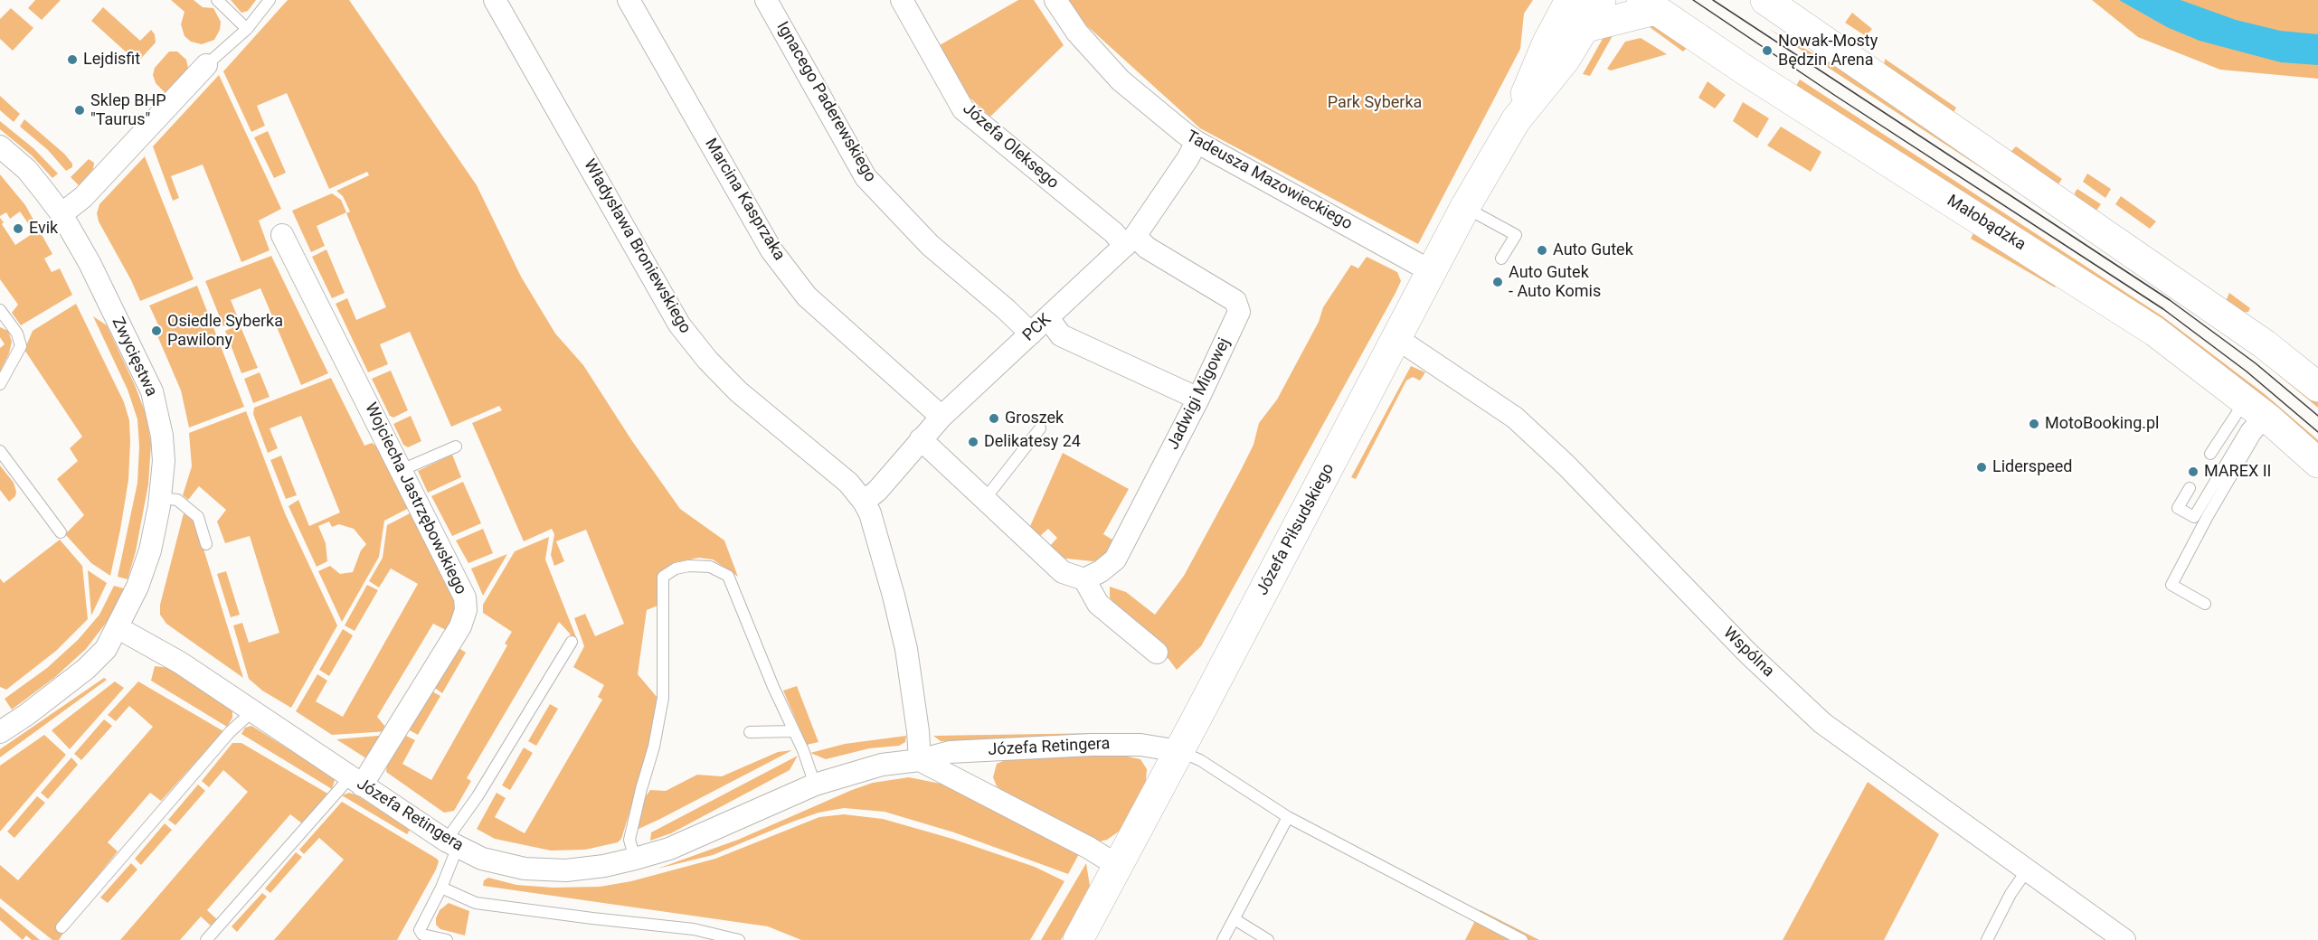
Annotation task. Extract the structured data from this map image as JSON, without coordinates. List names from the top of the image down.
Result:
{
  "streets": {
    "street": [
      "Ignacego Paderewskiego",
      "Józefa Oleksego",
      "Tadeusza Mazowieckiego",
      "Marcina Kasprzaka",
      "Małobądzka",
      "Władysława Broniewskiego",
      "PCK",
      "Zwycięstwa",
      "Jadwigi Migowej",
      "Wojciecha Jastrzębowskiego",
      "Józefa Piłsudskiego",
      "Wspólna",
      "Józefa Retingera"
    ]
  },
  "crossings": [
    ["Ignacego Paderewskiego", "PCK"],
    ["Józefa Oleksego", "PCK"],
    ["Józefa Oleksego", "Jadwigi Migowej"],
    ["Tadeusza Mazowieckiego", "PCK"],
    ["Tadeusza Mazowieckiego", "Józefa Piłsudskiego"],
    ["Marcina Kasprzaka", "PCK"],
    ["Władysława Broniewskiego", "PCK"],
    ["Władysława Broniewskiego", "Józefa Retingera"],
    ["PCK", "Jadwigi Migowej"],
    ["Zwycięstwa", "Józefa Retingera"],
    ["Wojciecha Jastrzębowskiego", "Józefa Retingera"],
    ["Józefa Piłsudskiego", "Wspólna"],
    ["Józefa Piłsudskiego", "Józefa Retingera"]
  ],
  "parks": ["Park Syberka"],
  "places": [
    "Nowak-Mosty Będzin Arena",
    "Lejdisfit",
    "Sklep BHP \"Taurus\"",
    "Evik",
    "Auto Gutek",
    "Auto Gutek - Auto Komis",
    "Osiedle Syberka Pawilony",
    "Groszek",
    "MotoBooking.pl",
    "Delikatesy 24",
    "Liderspeed",
    "MAREX II"
  ]
}
